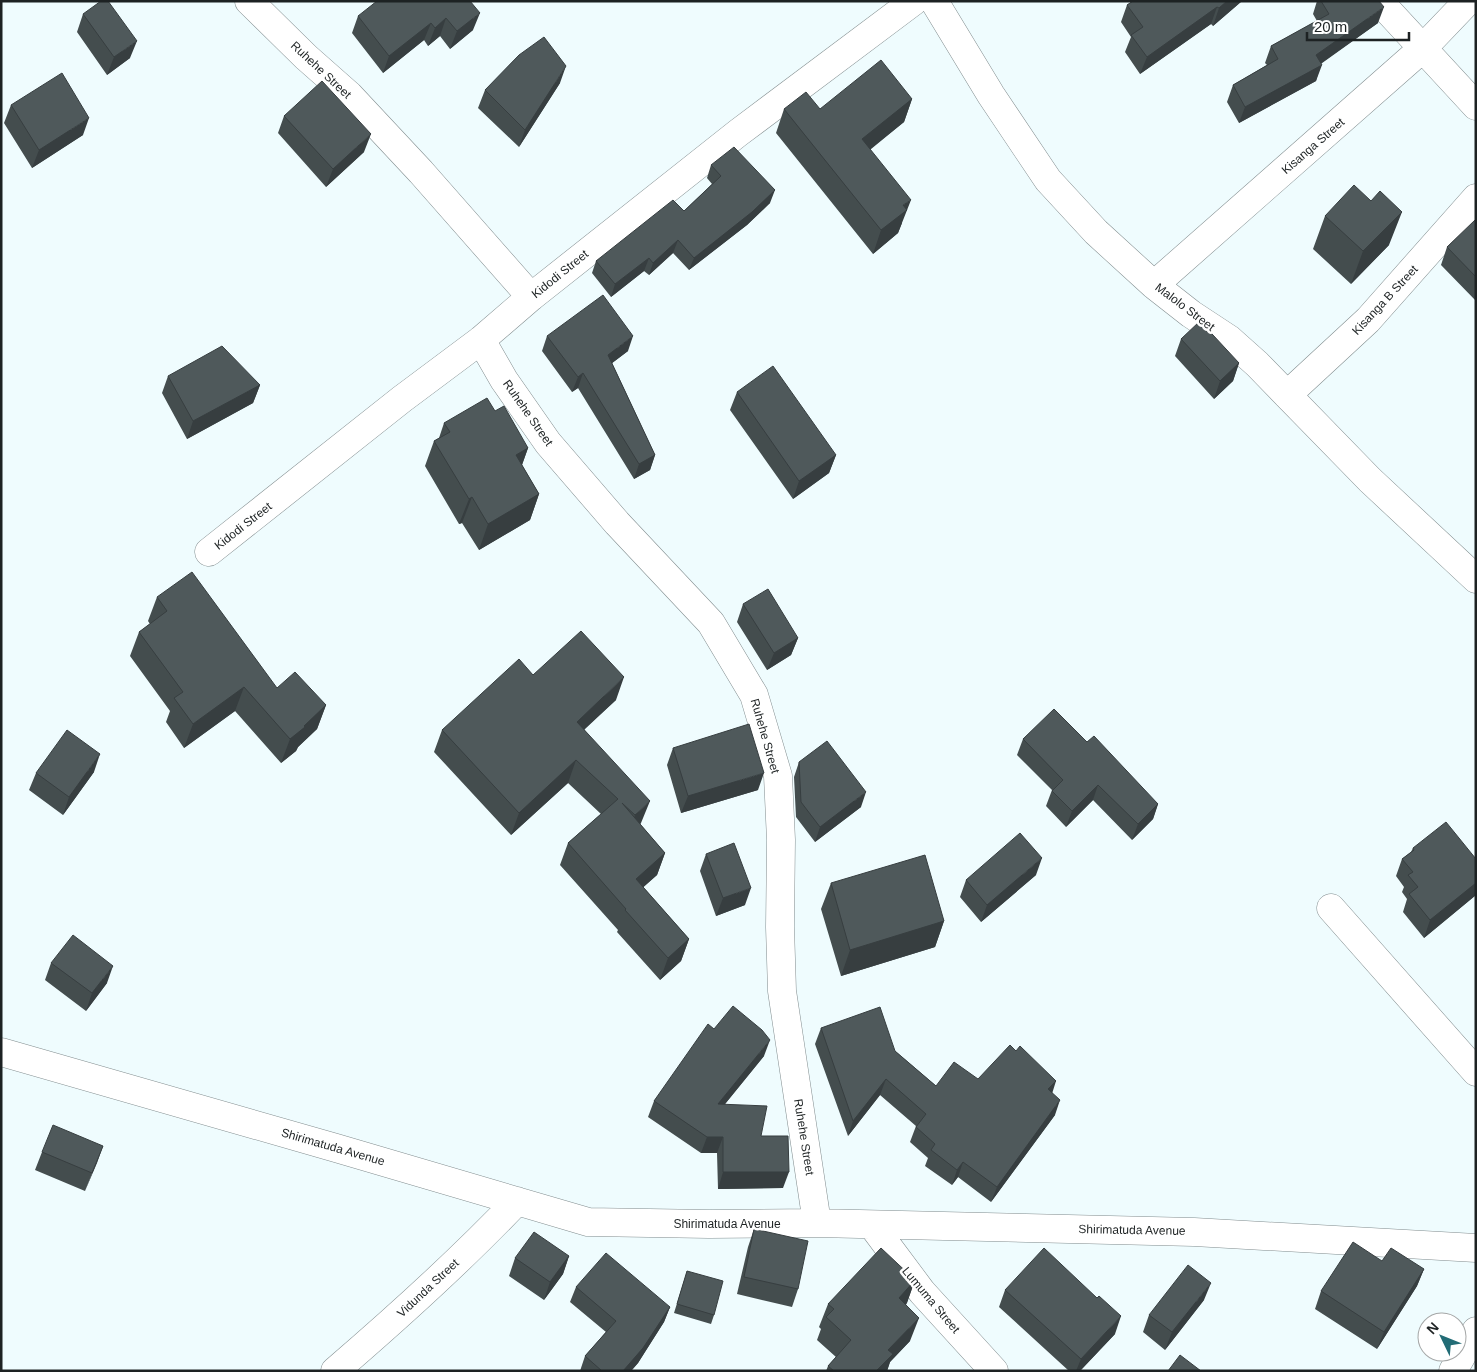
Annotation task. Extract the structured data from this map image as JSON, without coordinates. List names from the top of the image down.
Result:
{
  "streets": {
    "street": [
      "Ruhehe Street",
      "Kisanga Street",
      "Kidodi Street",
      "Kisanga B Street",
      "Malolo Street",
      "Shirimatuda Avenue",
      "Vidunda Street",
      "Lumuma Street"
    ]
  },
  "crossings": [
    ["Ruhehe Street", "Kidodi Street"],
    ["Ruhehe Street", "Shirimatuda Avenue"],
    ["Kisanga Street", "Malolo Street"],
    ["Kisanga B Street", "Malolo Street"],
    ["Shirimatuda Avenue", "Vidunda Street"],
    ["Shirimatuda Avenue", "Lumuma Street"]
  ],
  "scale_bar": "20 m",
  "north": "top left"
}
